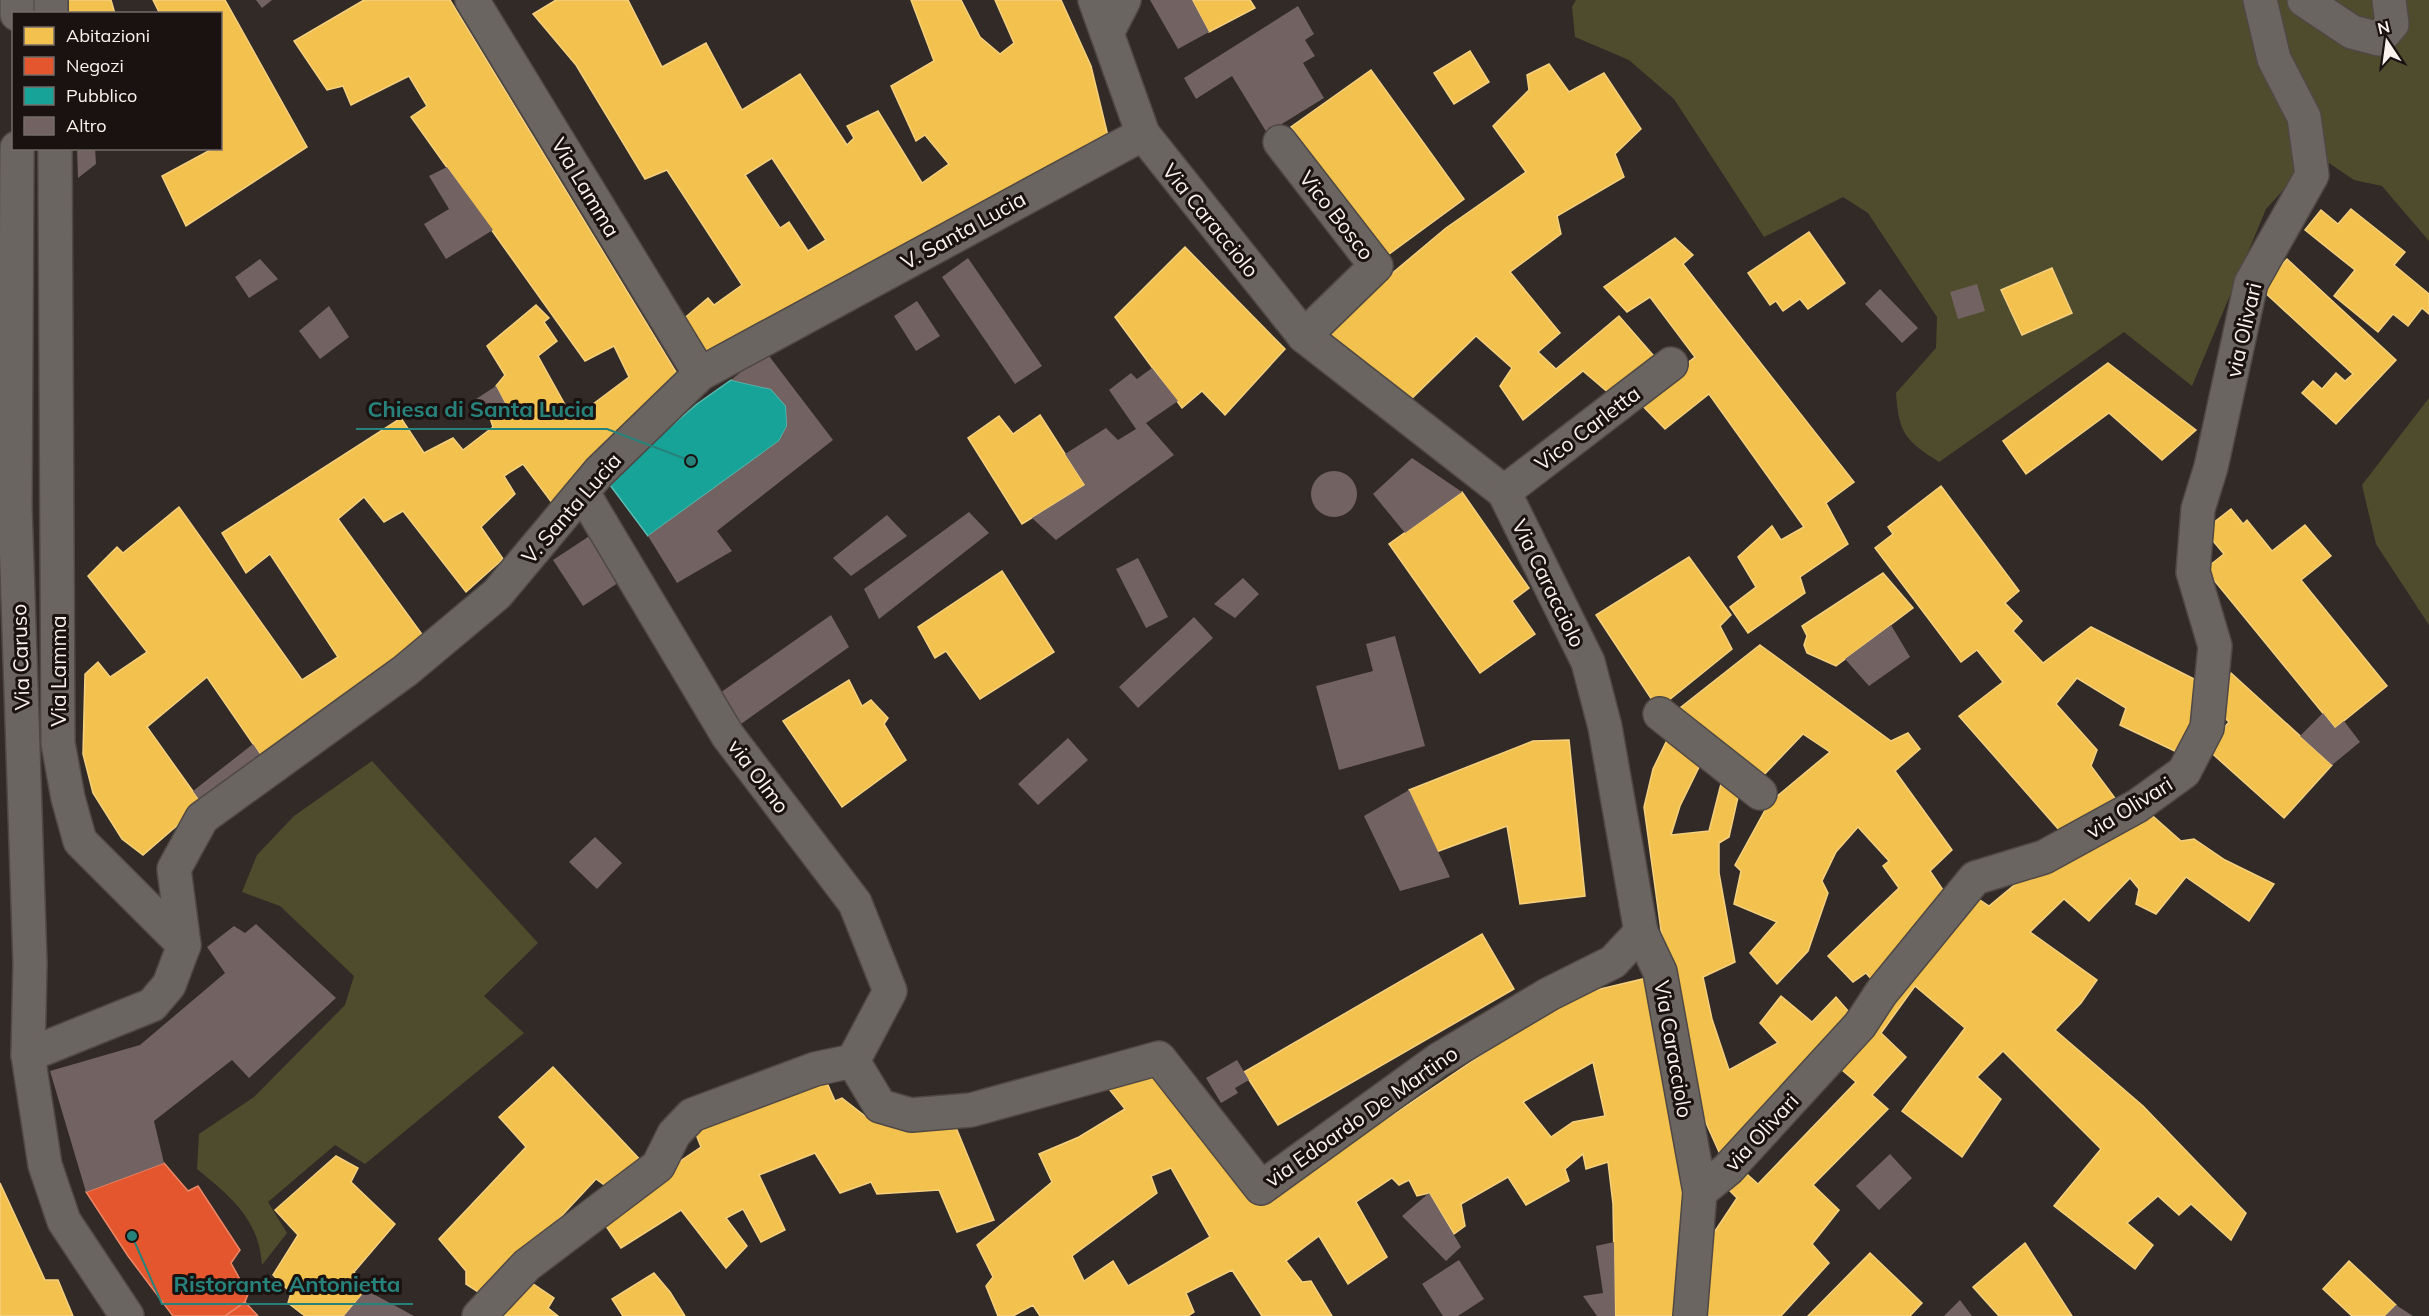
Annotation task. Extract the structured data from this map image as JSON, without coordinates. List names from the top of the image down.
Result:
{
  "streets": {
    "street": [
      "Via Lamma",
      "Vico Bosco",
      "Via Caracciolo",
      "V. Santa Lucia",
      "via Olivari",
      "Vico Carletta",
      "Via Caruso",
      "via Olmo",
      "via Edoardo De Martino"
    ]
  },
  "crossings": [
    ["Via Lamma", "V. Santa Lucia"],
    ["Vico Bosco", "Via Caracciolo"],
    ["Via Caracciolo", "V. Santa Lucia"],
    ["Via Caracciolo", "via Olivari"],
    ["Via Caracciolo", "Vico Carletta"],
    ["Via Caracciolo", "via Edoardo De Martino"],
    ["V. Santa Lucia", "via Olmo"],
    ["via Olmo", "via Edoardo De Martino"]
  ],
  "places": ["Chiesa di Santa Lucia", "Ristorante Antonietta"],
  "legend": [
    "Abitazioni",
    "Negozi",
    "Pubblico",
    "Altro"
  ],
  "north": "top"
}
